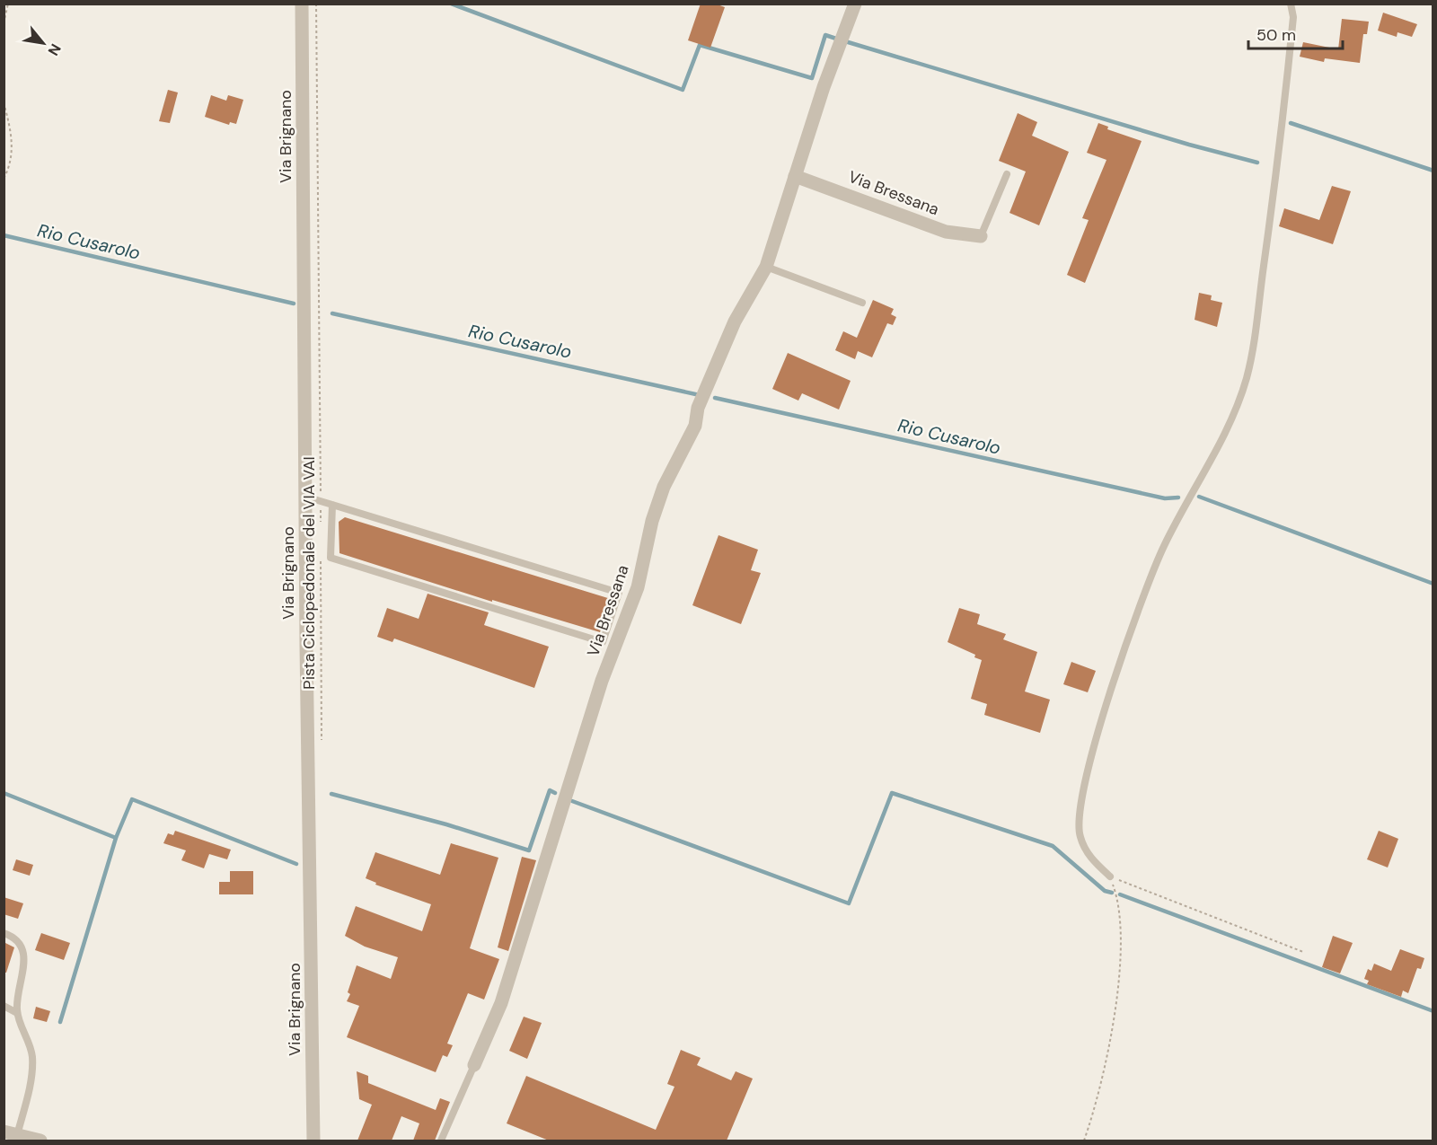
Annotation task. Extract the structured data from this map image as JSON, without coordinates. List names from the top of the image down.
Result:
{
  "streets": {
    "street": ["Via Brignano", "Via Bressana"],
    "path": ["Pista Ciclopedonale del VIA VAI"]
  },
  "water": ["Rio Cusarolo"],
  "scale_bar": "50 m",
  "north": "bottom right"
}
